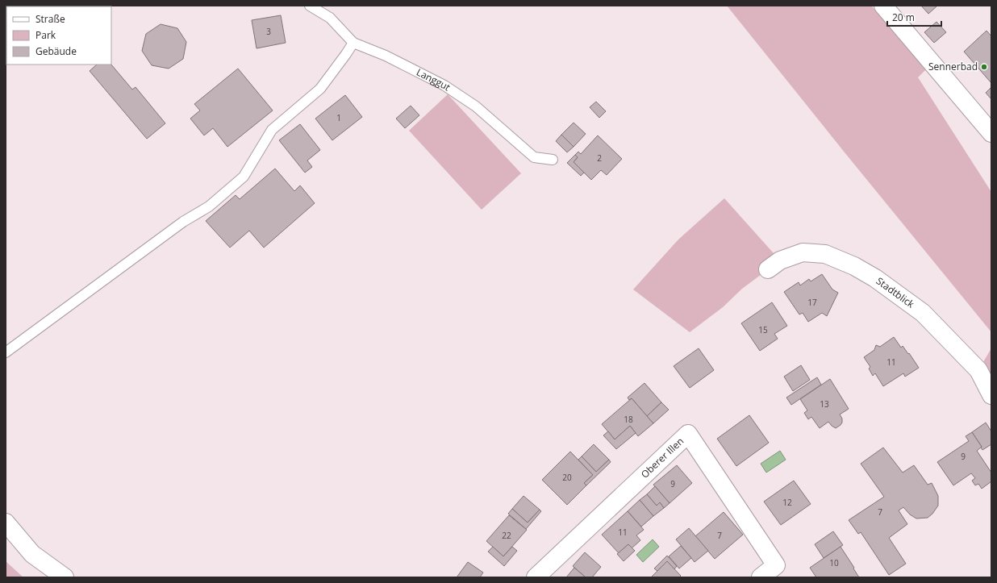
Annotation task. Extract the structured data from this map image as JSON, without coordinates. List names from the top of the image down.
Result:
{
  "streets": {
    "street": ["Stadtblick", "Oberer Illen"],
    "lane": ["Langgut"]
  },
  "places": ["Sennerbad"],
  "house_numbers": [
    "3",
    "1",
    "2",
    "17",
    "15",
    "11",
    "13",
    "18",
    "9",
    "20",
    "9",
    "12",
    "7",
    "11",
    "22",
    "7",
    "10"
  ],
  "legend": ["Straße", "Park", "Gebäude"],
  "scale_bar": "20 m"
}
